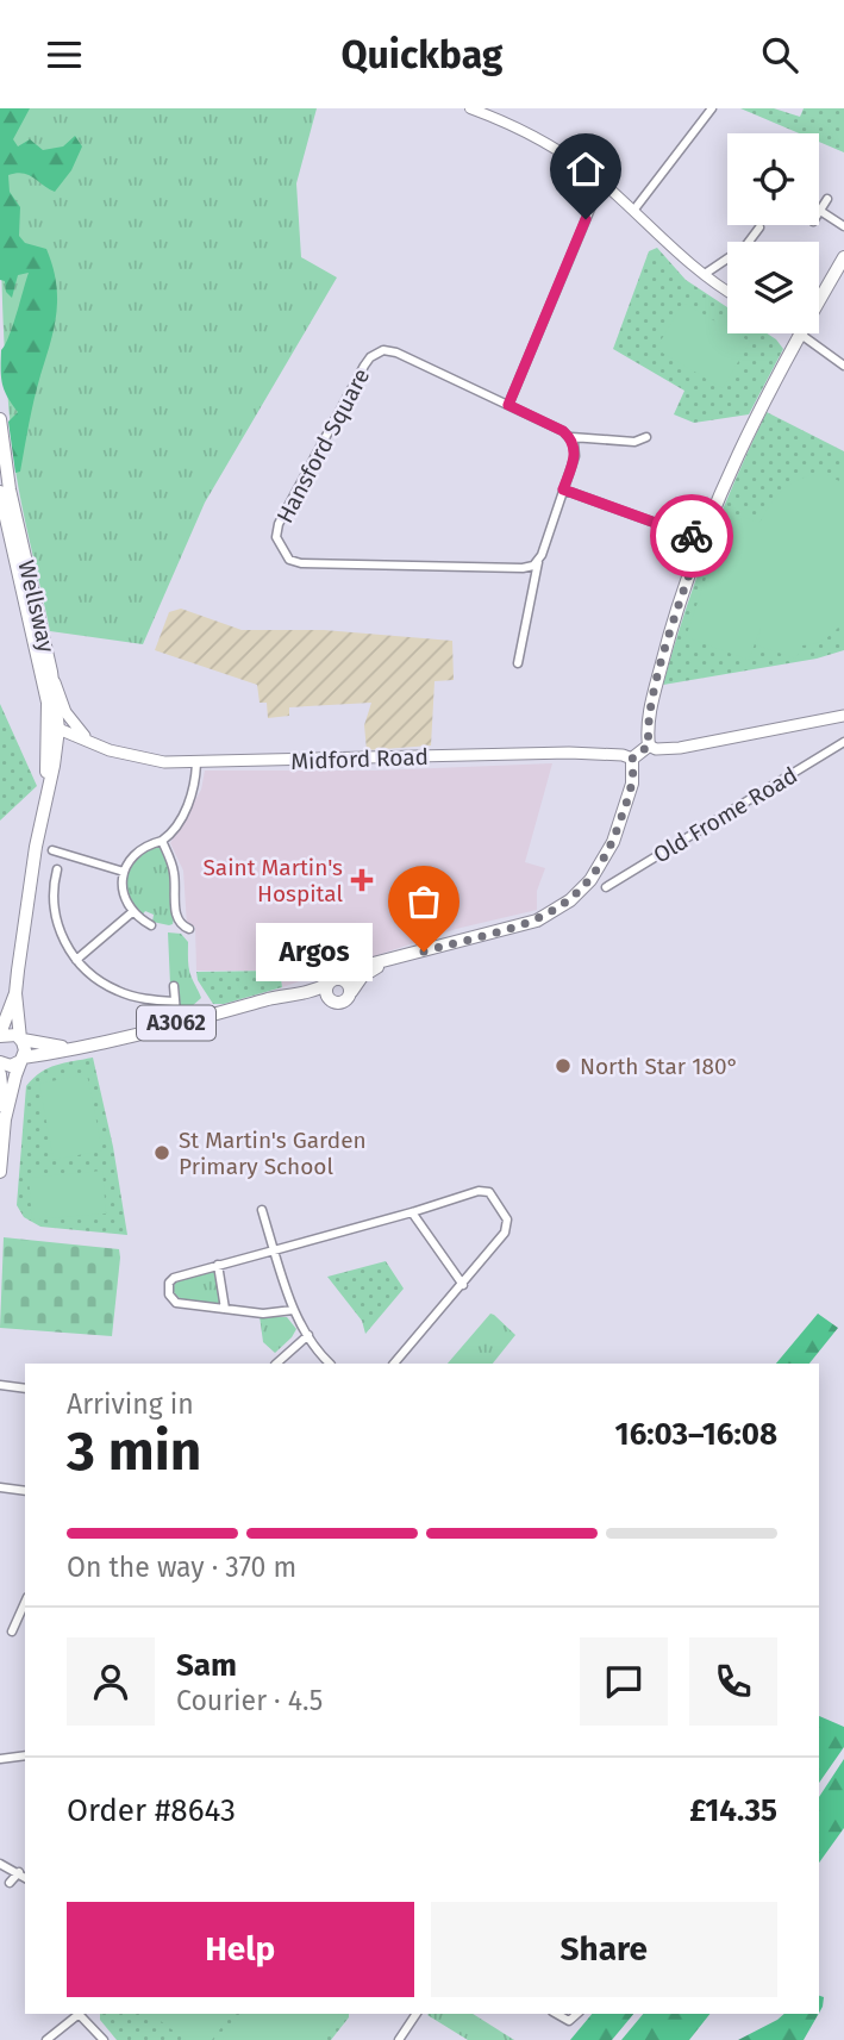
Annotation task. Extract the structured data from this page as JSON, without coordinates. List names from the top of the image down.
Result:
{
  "streets": {
    "main road": ["Wellsway", "Midford Road", "A3062"],
    "street": ["Hansford Square", "Old Frome Road"]
  },
  "crossings": [
    ["Wellsway", "Midford Road"],
    ["Wellsway", "A3062"],
    ["Midford Road", "A3062"]
  ],
  "places": {
    "health": ["Saint Martin's Hospital"],
    "other": ["Argos", "North Star 180°", "St Martin's Garden Primary School"]
  },
  "page": {
    "header": "Quickbag",
    "bubble": "Argos",
    "heading": ["3 min", "Arriving in", "16:03–16:08"],
    "panel": [
      "Sam",
      "Courier · 4.5",
      "Order #8643",
      "£14.35"
    ],
    "bar": "On the way · 370 m",
    "buttons": ["Help", "Share"]
  }
}
